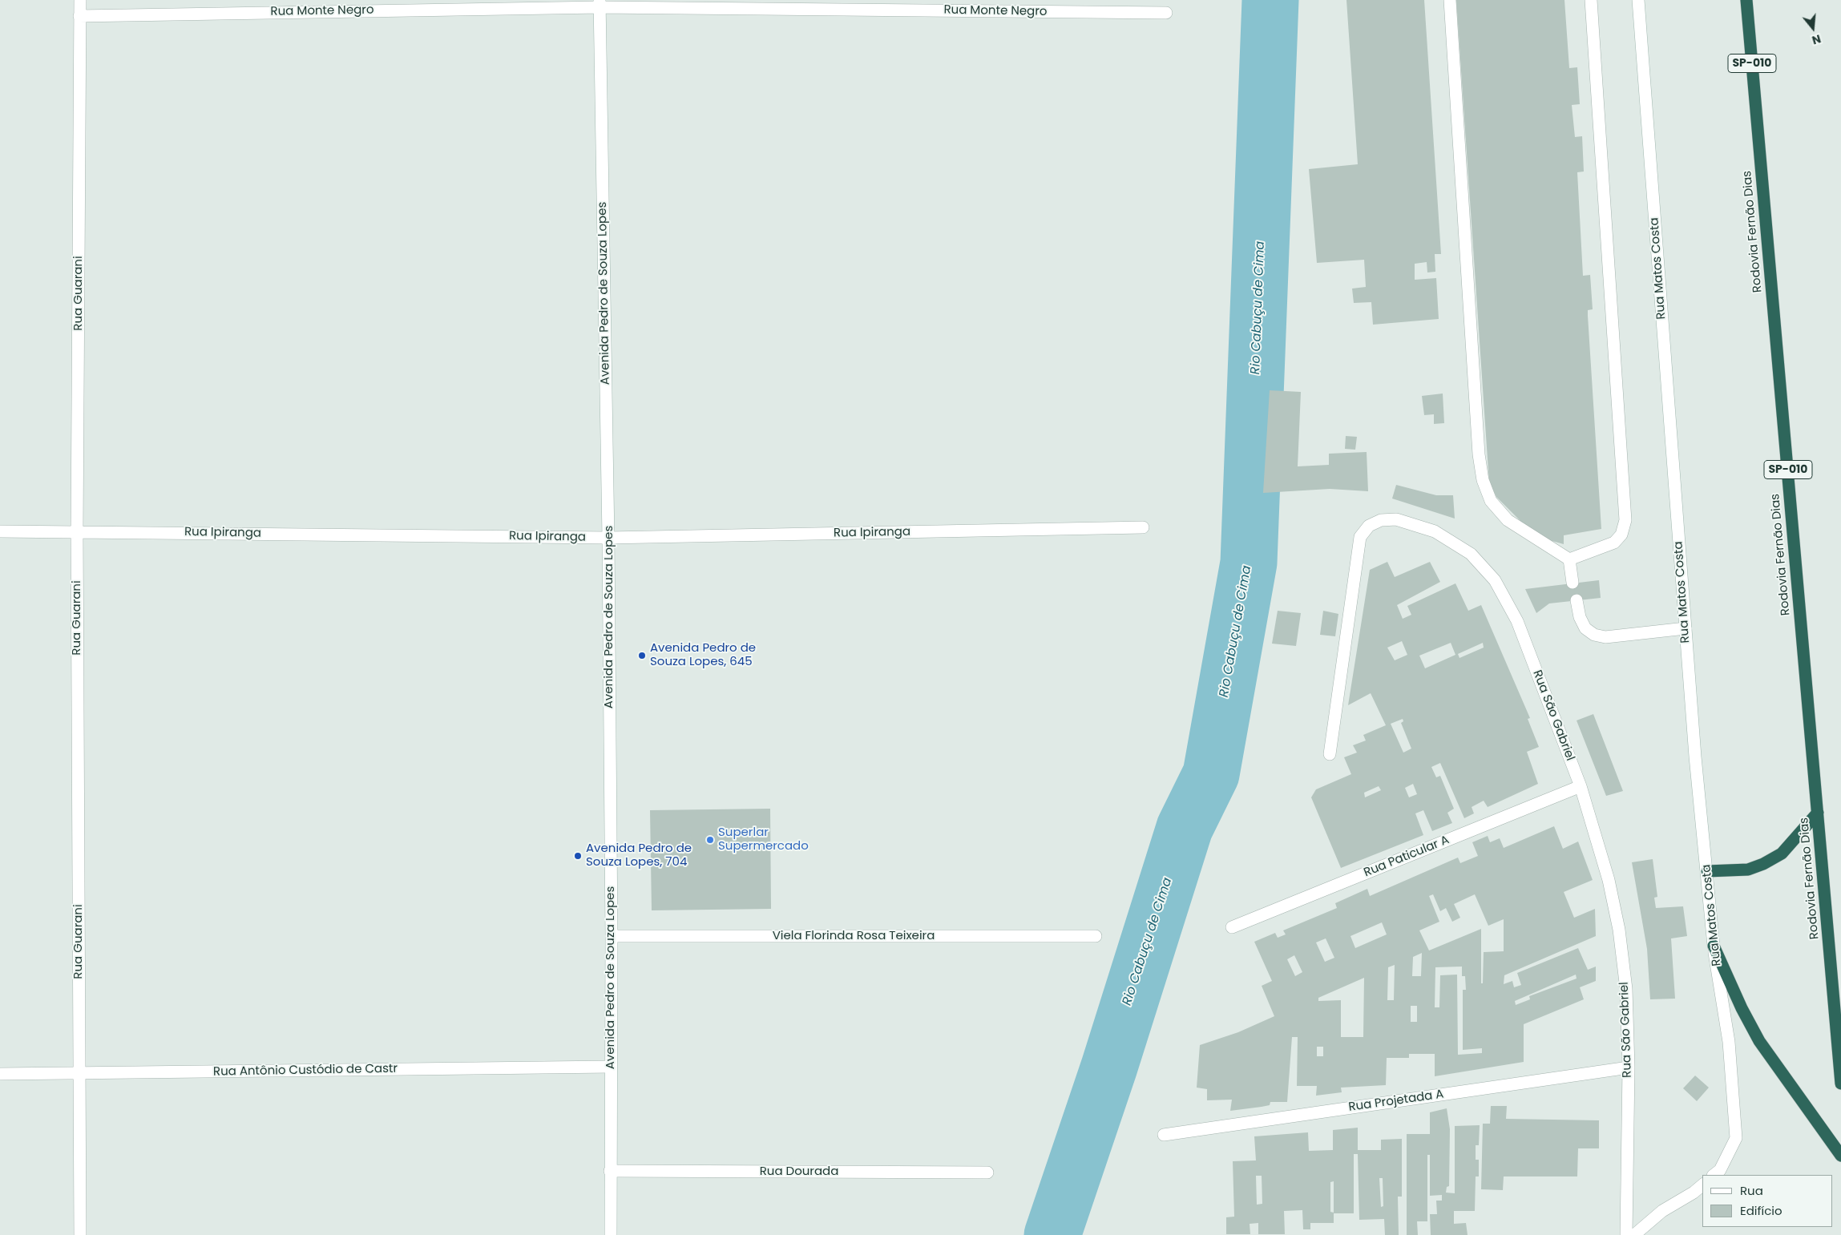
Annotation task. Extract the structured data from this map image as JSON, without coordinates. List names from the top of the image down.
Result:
{
  "streets": {
    "highway": ["SP-010", "Rodovia Fernão Dias"],
    "street": [
      "Rua Monte Negro",
      "Rua Matos Costa",
      "Rua Guarani",
      "Avenida Pedro de Souza Lopes",
      "Rua Ipiranga",
      "Rua São Gabriel",
      "Rua Paticular A",
      "Viela Florinda Rosa Teixeira",
      "Rua Antônio Custódio de Castr",
      "Rua Projetada A",
      "Rua Dourada"
    ]
  },
  "crossings": [
    ["Rua Monte Negro", "Rua Guarani"],
    ["Rua Monte Negro", "Avenida Pedro de Souza Lopes"],
    ["Rua Guarani", "Rua Ipiranga"],
    ["Rua Guarani", "Rua Antônio Custódio de Castr"],
    ["Avenida Pedro de Souza Lopes", "Rua Ipiranga"],
    ["Avenida Pedro de Souza Lopes", "Viela Florinda Rosa Teixeira"],
    ["Avenida Pedro de Souza Lopes", "Rua Antônio Custódio de Castr"],
    ["Avenida Pedro de Souza Lopes", "Rua Dourada"],
    ["Rua São Gabriel", "Rua Paticular A"],
    ["Rua São Gabriel", "Rua Projetada A"]
  ],
  "water": ["Rio Cabuçu de Cima"],
  "places": ["Avenida Pedro de Souza Lopes, 645", "Superlar Supermercado", "Avenida Pedro de Souza Lopes, 704"],
  "legend": ["Rua", "Edifício"],
  "north": "bottom"
}
